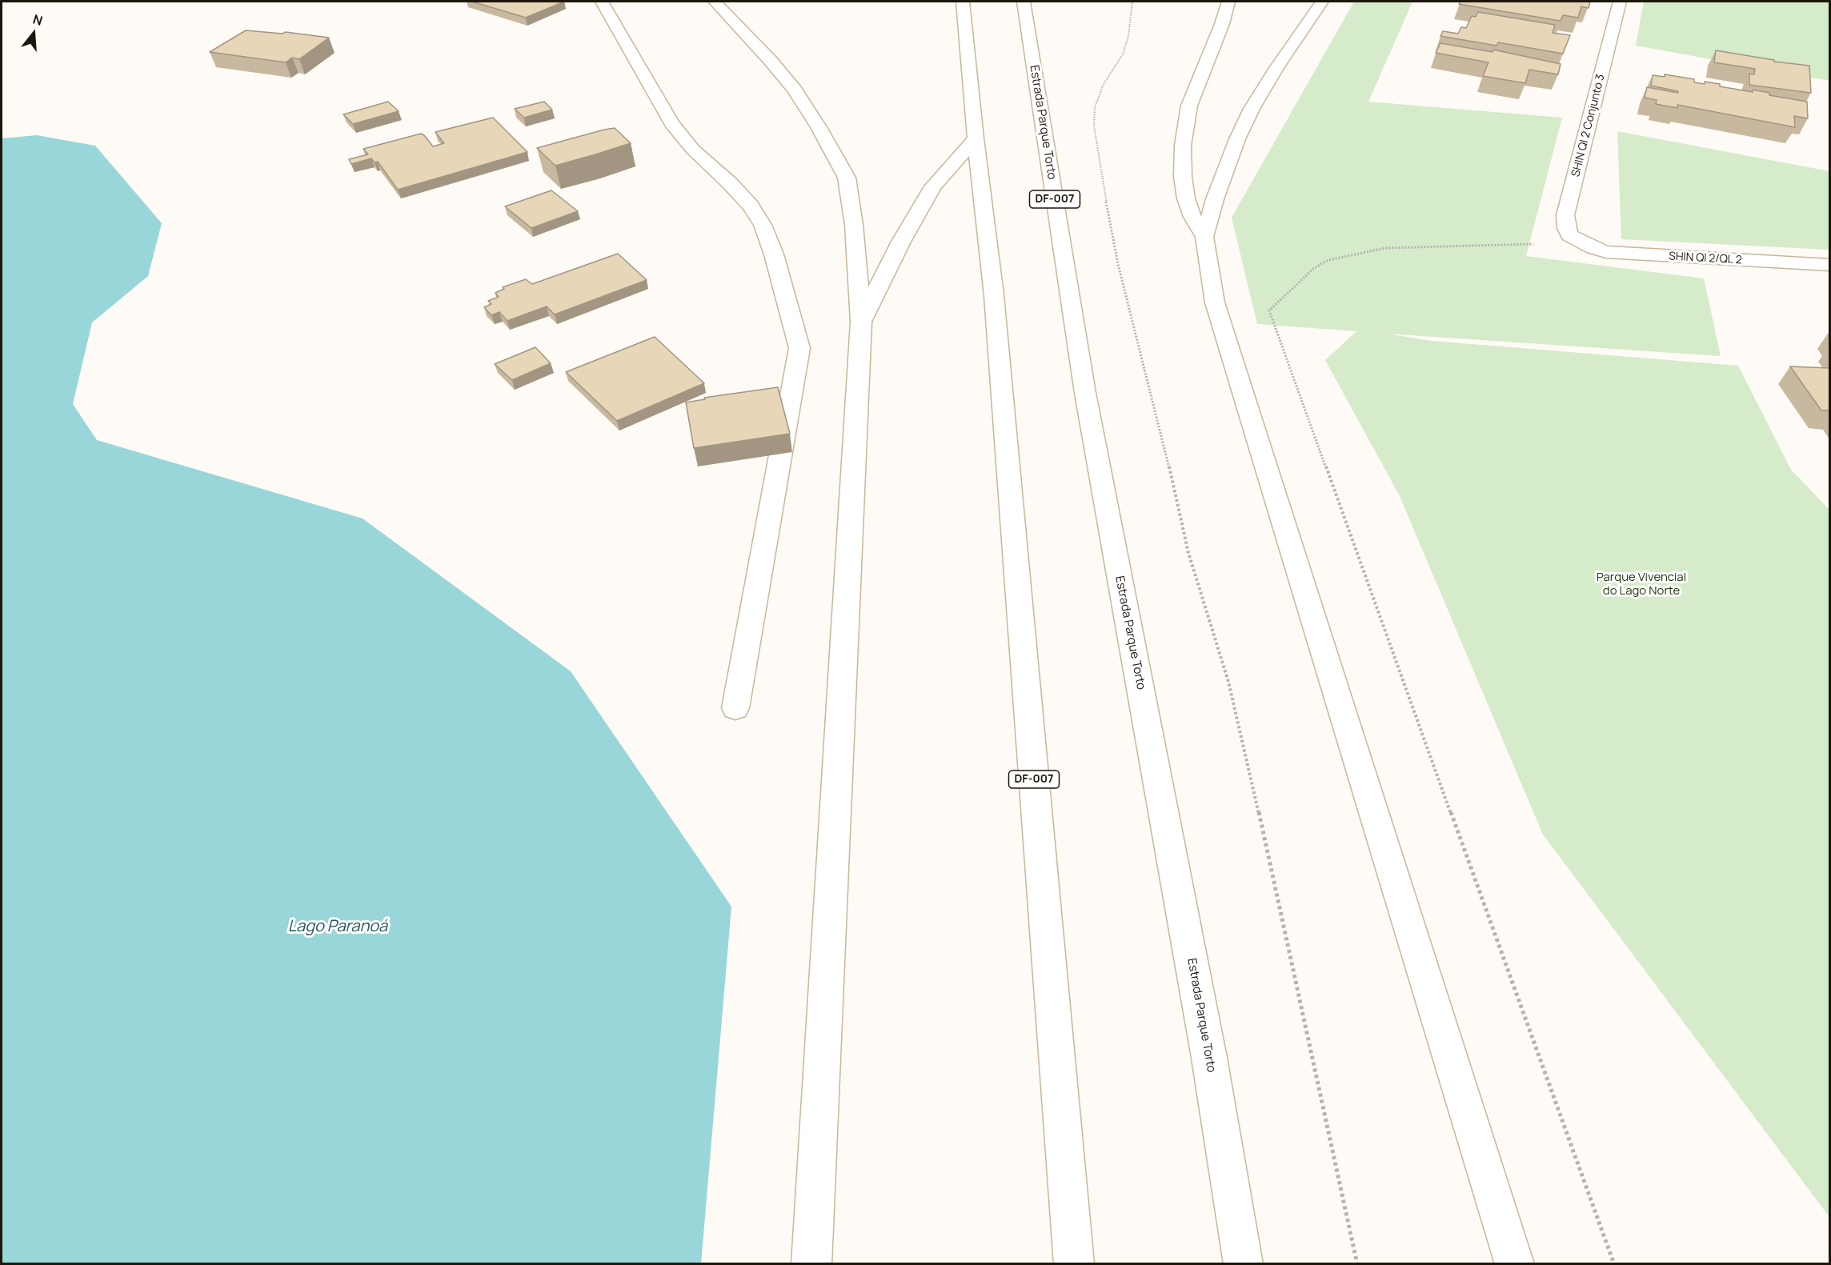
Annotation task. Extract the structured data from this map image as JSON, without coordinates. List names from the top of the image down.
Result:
{
  "streets": {
    "main road": [
      "Estrada Parque Torto",
      "SHIN QI 2 Conjunto 3",
      "DF-007",
      "SHIN QI 2/QL 2"
    ]
  },
  "crossings": [
    ["SHIN QI 2 Conjunto 3", "SHIN QI 2/QL 2"]
  ],
  "water": ["Lago Paranoá"],
  "parks": ["Parque Vivencial do Lago Norte"],
  "north": "top"
}
